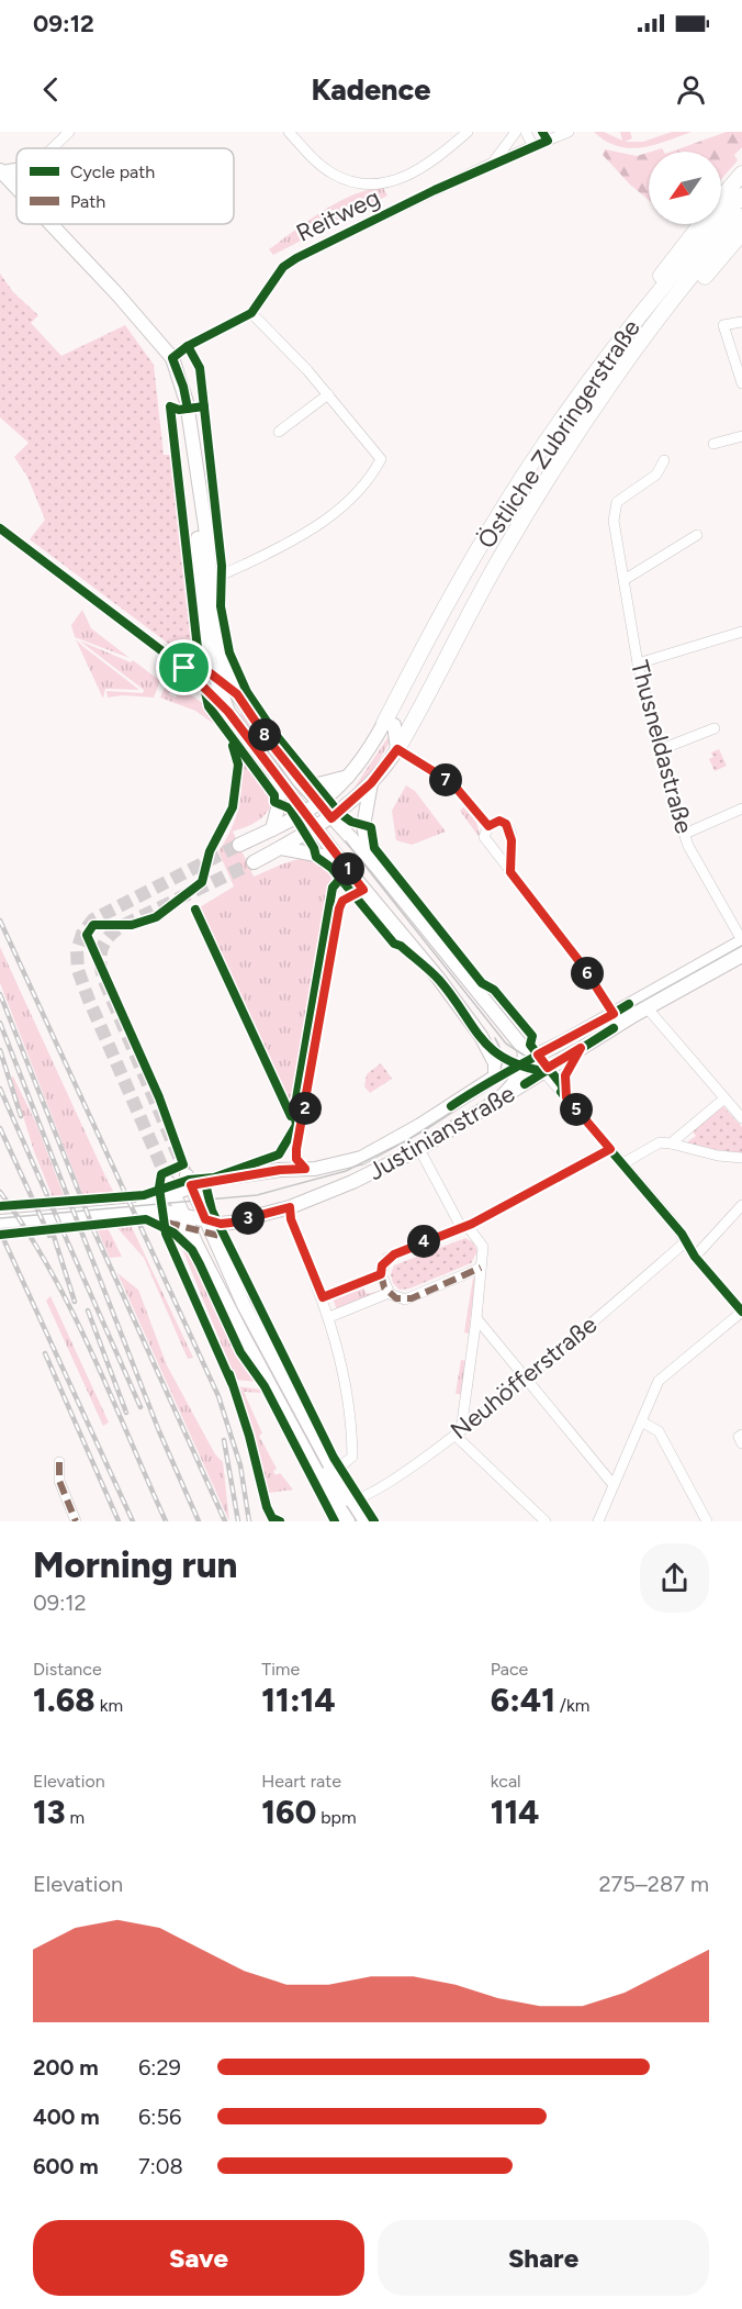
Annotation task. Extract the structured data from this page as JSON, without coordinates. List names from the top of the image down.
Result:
{
  "streets": {
    "highway": ["Östliche Zubringerstraße"],
    "main road": ["Justinianstraße"],
    "street": ["Reitweg", "Thusneldastraße", "Neuhöfferstraße"]
  },
  "crossings": [
    ["Thusneldastraße", "Justinianstraße"]
  ],
  "legend": ["Cycle path", "Path"],
  "north": "bottom left",
  "page": {
    "status": "09:12",
    "header": "Kadence",
    "pins": [
      "8",
      "7",
      "1",
      "6",
      "2",
      "5",
      "3",
      "4"
    ],
    "heading": ["Morning run", "09:12"],
    "stats": [
      ["Distance", "1.68 km"],
      ["Time", "11:14"],
      ["Pace", "6:41 /km"],
      ["Elevation", "13 m"],
      ["Heart rate", "160 bpm"],
      ["kcal", "114"]
    ],
    "chart": ["Elevation", "275–287 m"],
    "list": [
      {
        "name": "200 m",
        "note": "6:29"
      },
      {
        "name": "400 m",
        "note": "6:56"
      },
      {
        "name": "600 m",
        "note": "7:08"
      }
    ],
    "buttons": ["Save", "Share"]
  }
}
